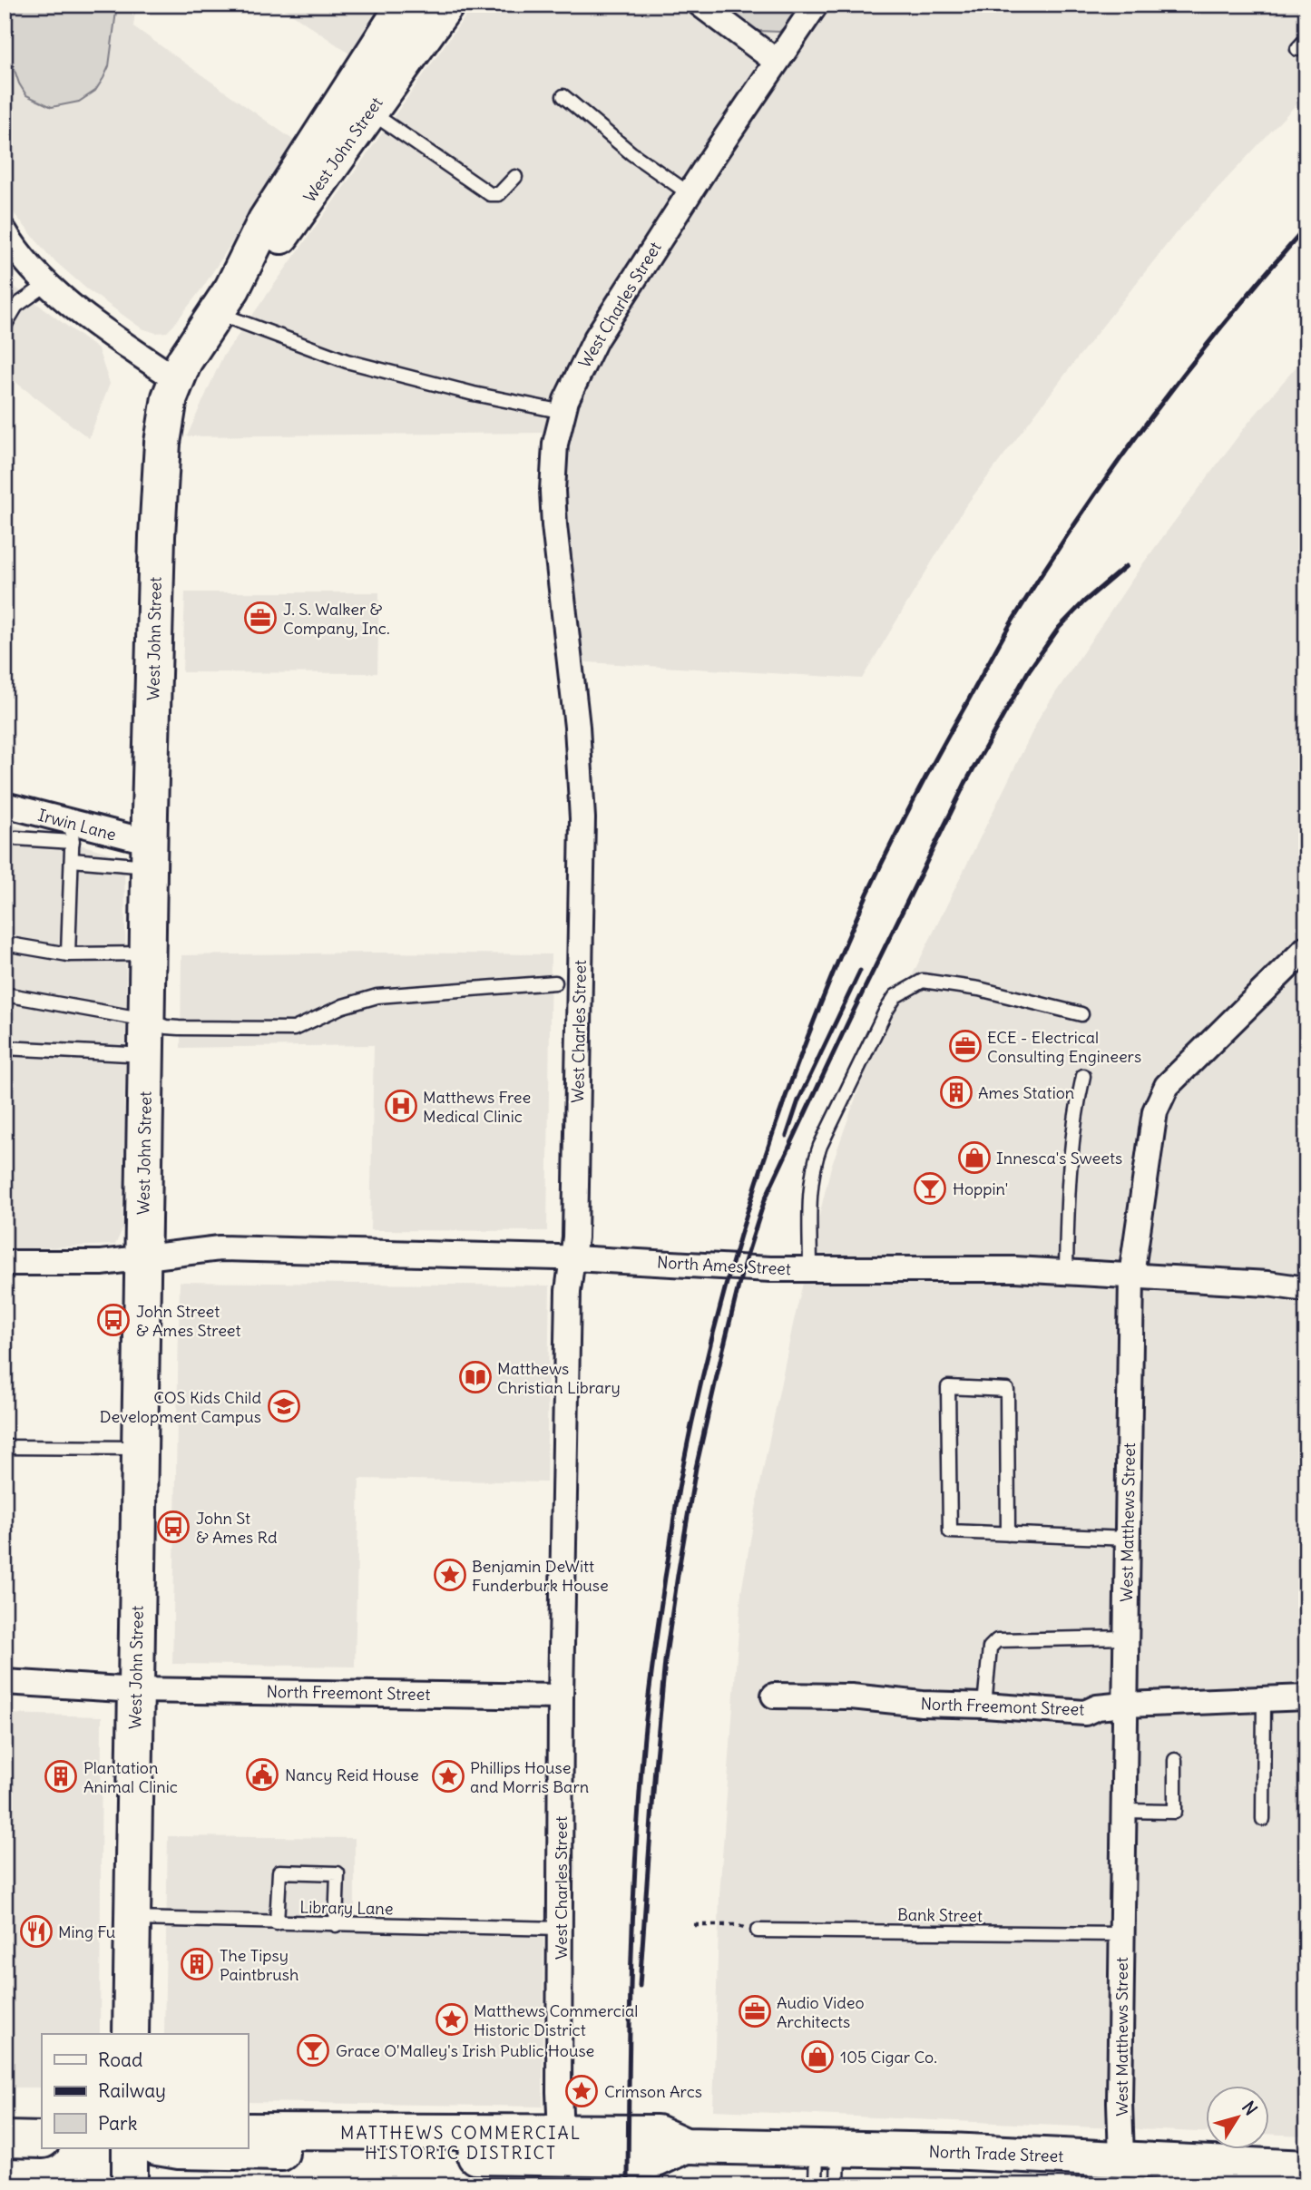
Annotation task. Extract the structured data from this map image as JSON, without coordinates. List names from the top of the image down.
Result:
{
  "streets": {
    "main road": ["West John Street", "North Trade Street"],
    "street": [
      "West Charles Street",
      "Irwin Lane",
      "North Ames Street",
      "West Matthews Street",
      "North Freemont Street"
    ],
    "lane": ["Library Lane", "Bank Street"]
  },
  "crossings": [
    ["West John Street", "Irwin Lane"],
    ["West John Street", "North Ames Street"],
    ["West John Street", "North Freemont Street"],
    ["West John Street", "Library Lane"],
    ["West Charles Street", "North Ames Street"],
    ["West Charles Street", "North Freemont Street"],
    ["West Charles Street", "Library Lane"],
    ["West Charles Street", "North Trade Street"],
    ["North Ames Street", "West Matthews Street"],
    ["West Matthews Street", "North Freemont Street"],
    ["West Matthews Street", "Bank Street"],
    ["West Matthews Street", "North Trade Street"]
  ],
  "districts": ["MATTHEWS COMMERCIAL HISTORIC DISTRICT"],
  "places": {
    "office": ["J. S. Walker & Company, Inc.", "ECE - Electrical Consulting Engineers", "Audio Video Architects"],
    "building": ["Ames Station", "Plantation Animal Clinic", "The Tipsy Paintbrush"],
    "hospital": ["Matthews Free Medical Clinic"],
    "shop": ["Innesca's Sweets", "105 Cigar Co."],
    "bar": ["Hoppin'", "Grace O'Malley's Irish Public House"],
    "bus stop": ["John Street & Ames Street", "John St & Ames Rd"],
    "library": ["Matthews Christian Library"],
    "school or university": ["COS Kids Child Development Campus"],
    "place": [
      "Benjamin DeWitt Funderburk House",
      "Phillips House and Morris Barn",
      "Matthews Commercial Historic District",
      "Crimson Arcs"
    ],
    "public building": ["Nancy Reid House"],
    "restaurant": ["Ming Fu"]
  },
  "legend": ["Road", "Railway", "Park"],
  "north": "top right"
}
